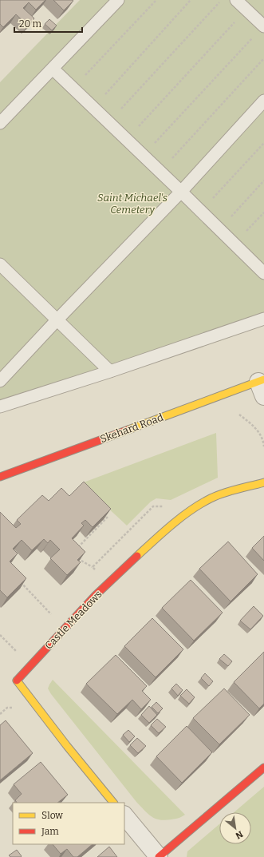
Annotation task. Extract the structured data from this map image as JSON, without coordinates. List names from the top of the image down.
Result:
{
  "streets": {
    "street": ["Skehard Road", "Castle Meadows"]
  },
  "parks": ["Saint Michael's Cemetery"],
  "legend": ["Slow", "Jam"],
  "scale_bar": "20 m",
  "north": "bottom right"
}
